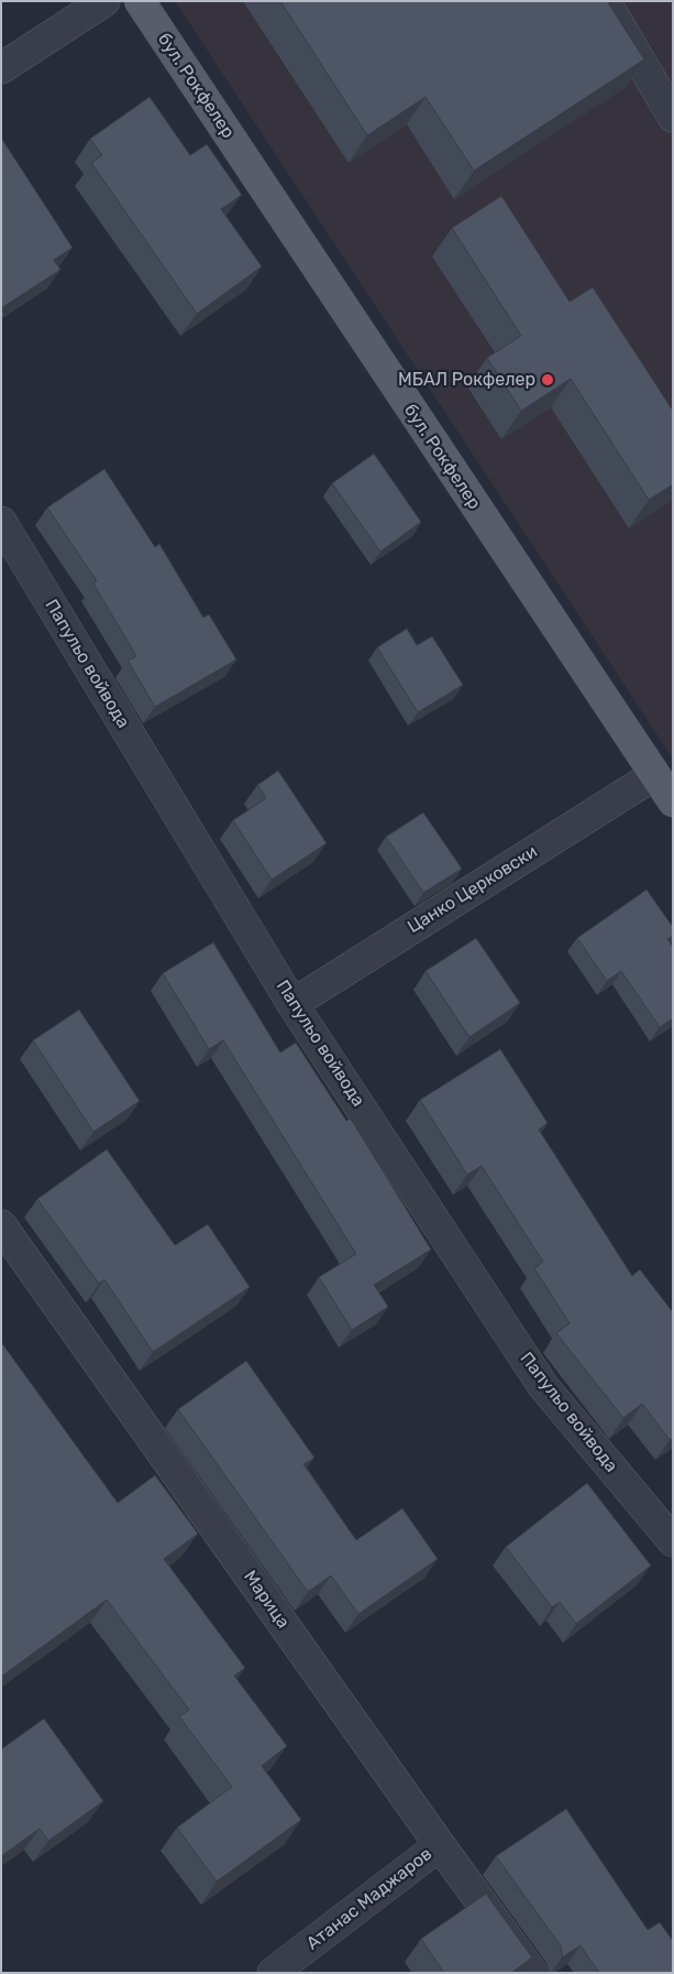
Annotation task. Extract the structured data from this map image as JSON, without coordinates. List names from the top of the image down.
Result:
{
  "streets": {
    "main road": ["бул. Рокфелер"],
    "street": [
      "Папульо войвода",
      "Цанко Церковски",
      "Марица",
      "Атанас Маджаров"
    ]
  },
  "crossings": [
    ["бул. Рокфелер", "Цанко Церковски"],
    ["Папульо войвода", "Цанко Церковски"],
    ["Марица", "Атанас Маджаров"]
  ],
  "places": ["МБАЛ Рокфелер"]
}
